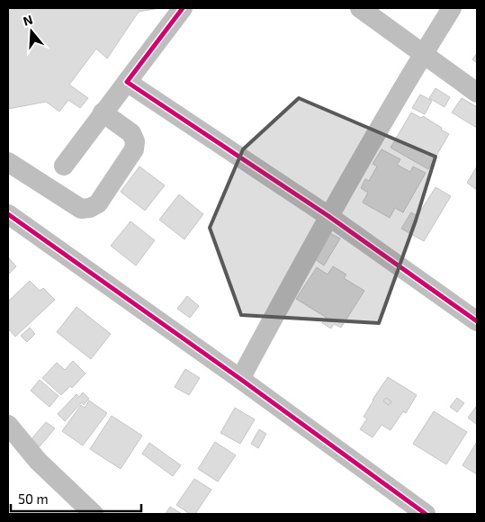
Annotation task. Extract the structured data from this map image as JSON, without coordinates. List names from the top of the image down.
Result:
{
  "scale_bar": "50 m",
  "north": "top"
}
